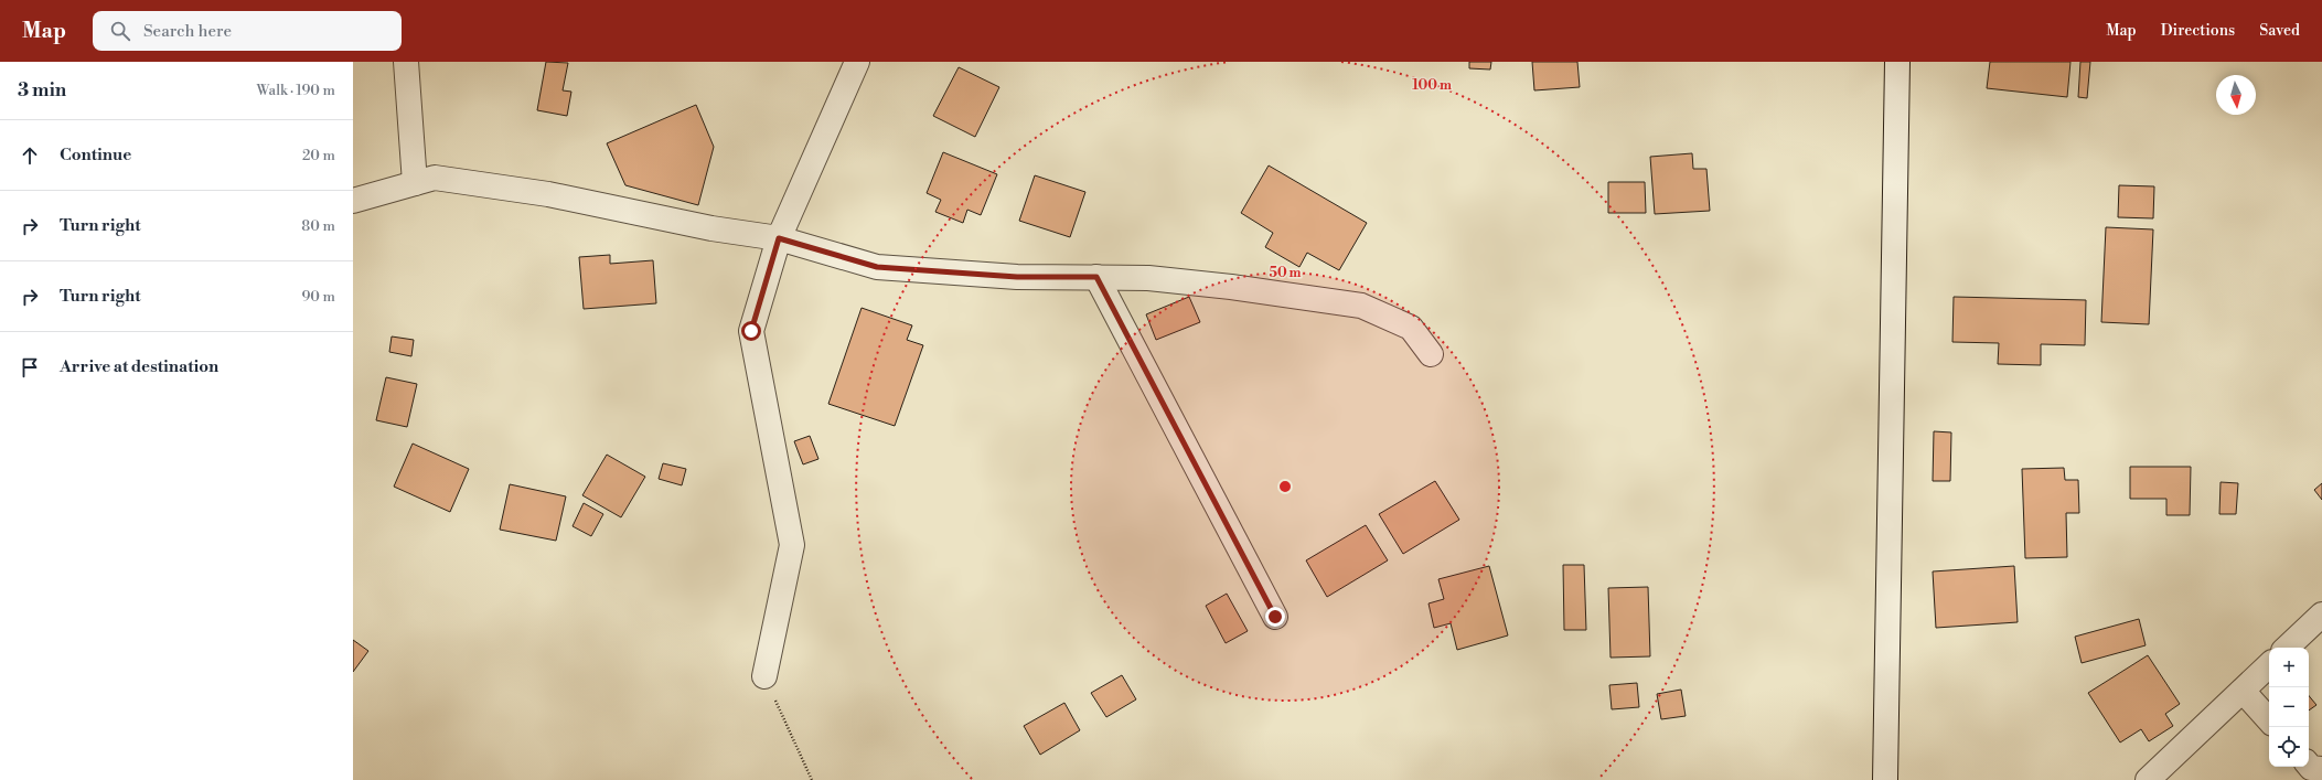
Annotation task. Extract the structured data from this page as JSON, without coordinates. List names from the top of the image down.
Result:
{
  "north": "bottom",
  "page": {
    "header": "Map",
    "search": "Search here",
    "nav": ["Map", "Directions", "Saved"],
    "heading": ["3 min", "Walk · 190 m"],
    "list": [
      ["Continue", "20 m"],
      ["Turn right", "80 m"],
      ["Turn right", "90 m"],
      "Arrive at destination"
    ],
    "map_buttons": ["+", "−"]
  },
  "rings": ["100 m", "50 m"]
}
